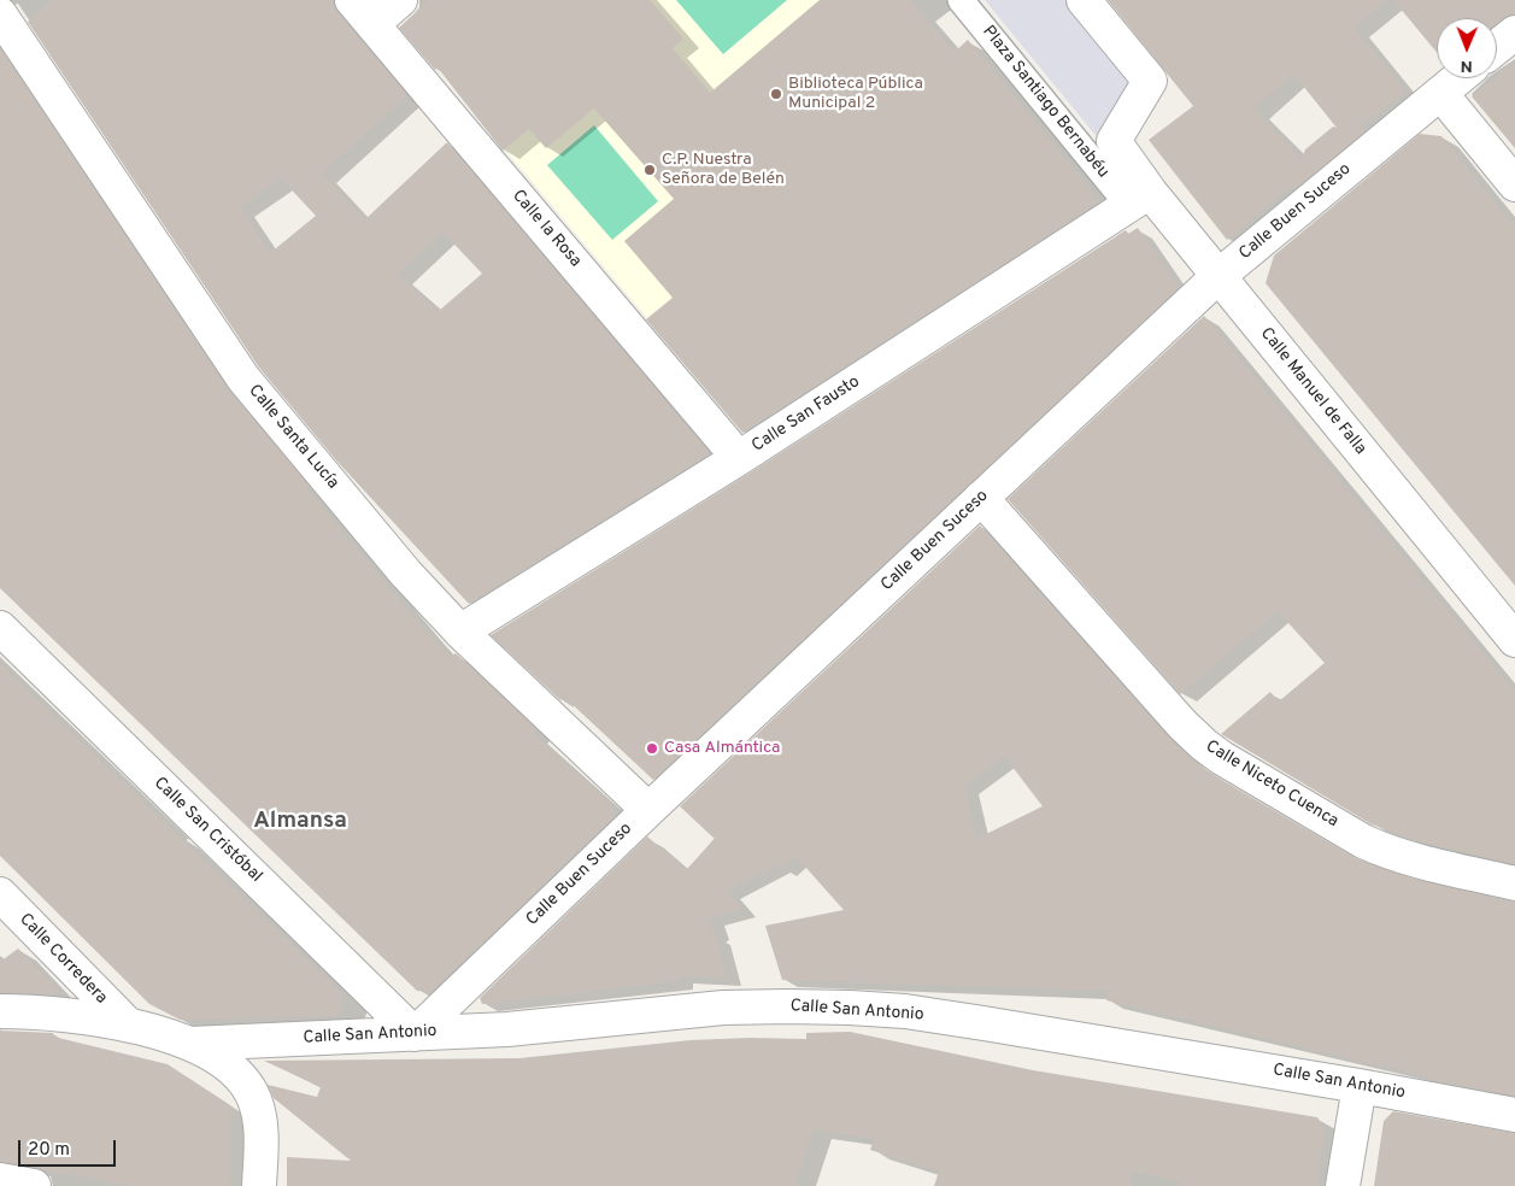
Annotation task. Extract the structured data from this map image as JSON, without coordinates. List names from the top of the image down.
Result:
{
  "streets": {
    "street": [
      "Plaza Santiago Bernabéu",
      "Calle Buen Suceso",
      "Calle la Rosa",
      "Calle Manuel de Falla",
      "Calle San Fausto",
      "Calle Santa Lucía",
      "Calle Niceto Cuenca",
      "Calle San Cristóbal",
      "Calle Corredera",
      "Calle San Antonio"
    ]
  },
  "crossings": [
    ["Plaza Santiago Bernabéu", "Calle Manuel de Falla"],
    ["Plaza Santiago Bernabéu", "Calle San Fausto"],
    ["Calle Buen Suceso", "Calle Manuel de Falla"],
    ["Calle Buen Suceso", "Calle Santa Lucía"],
    ["Calle Buen Suceso", "Calle Niceto Cuenca"],
    ["Calle Buen Suceso", "Calle San Cristóbal"],
    ["Calle Buen Suceso", "Calle San Antonio"],
    ["Calle la Rosa", "Calle San Fausto"],
    ["Calle Manuel de Falla", "Calle San Fausto"],
    ["Calle San Fausto", "Calle Santa Lucía"],
    ["Calle San Cristóbal", "Calle San Antonio"]
  ],
  "districts": ["Almansa"],
  "places": ["Biblioteca Pública Municipal 2", "C.P. Nuestra Señora de Belén", "Casa Almántica"],
  "scale_bar": "20 m",
  "north": "bottom"
}
